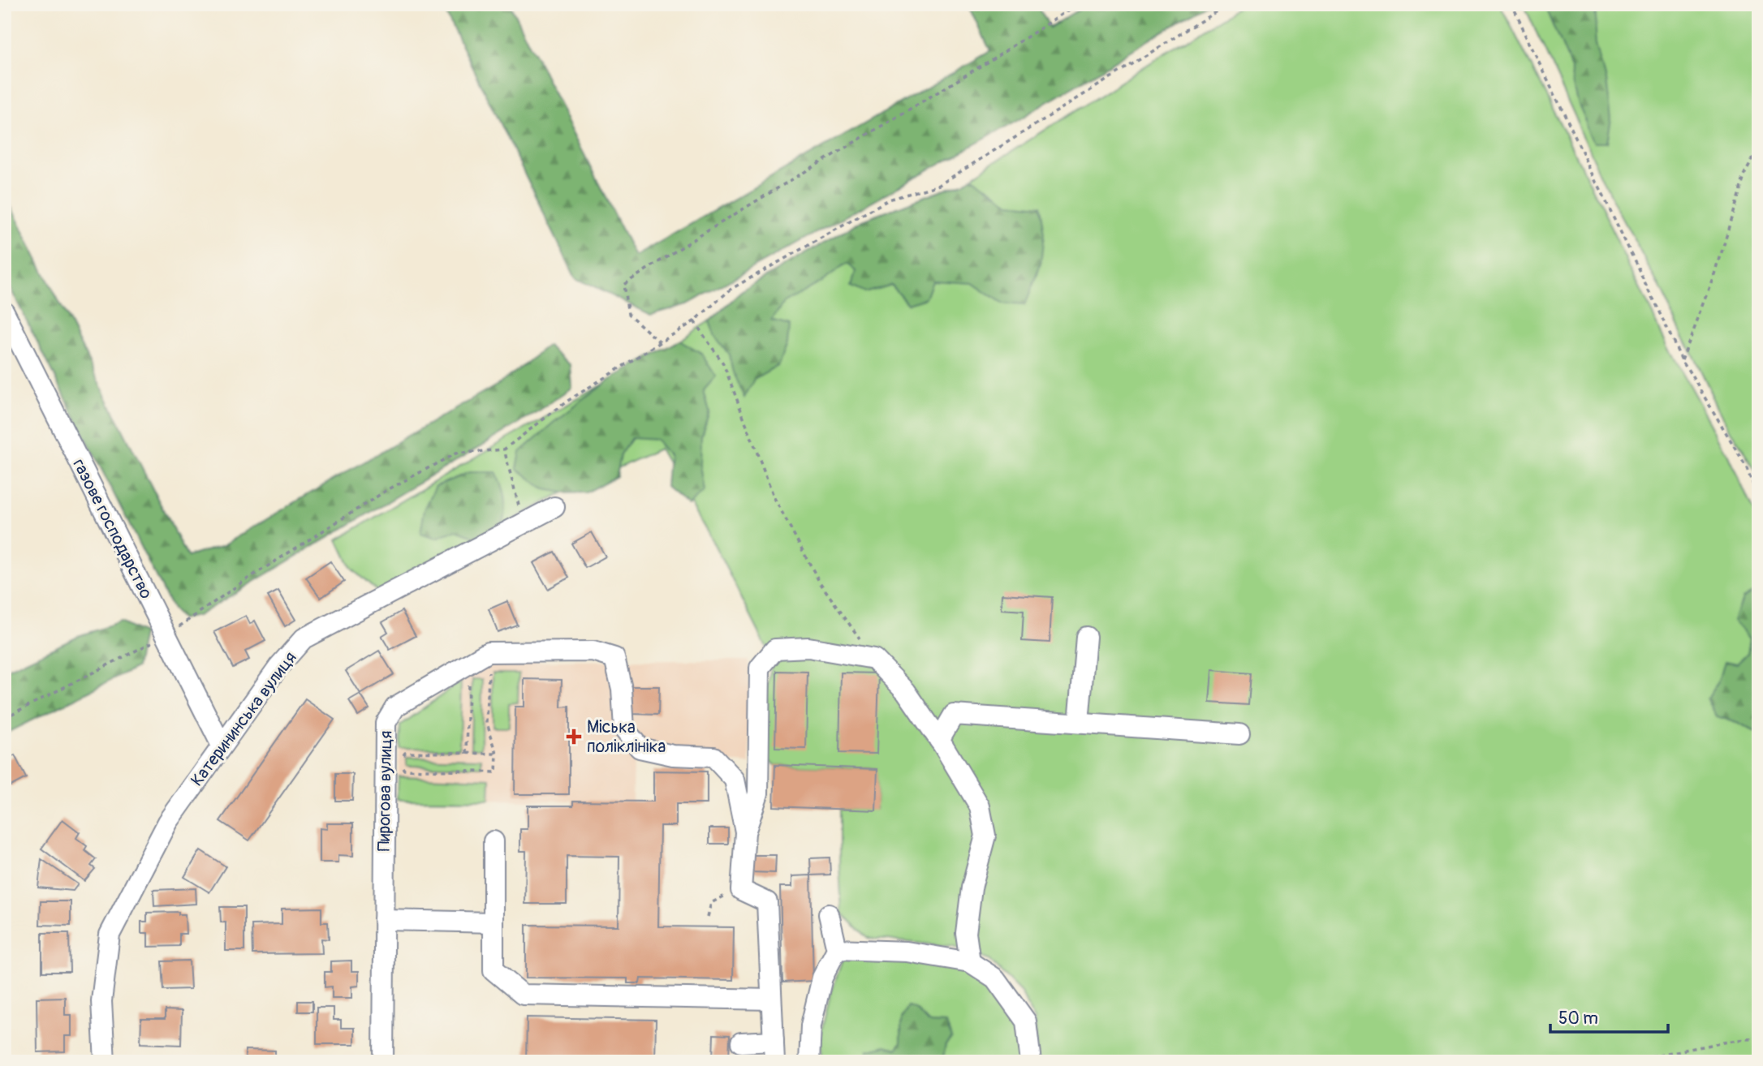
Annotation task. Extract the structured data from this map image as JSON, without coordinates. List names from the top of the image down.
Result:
{
  "streets": {
    "street": ["газове господарство", "Катерининська вулиця", "Пирогова вулиця"]
  },
  "crossings": [
    ["газове господарство", "Катерининська вулиця"]
  ],
  "places": {
    "health": ["Міська поліклініка"]
  },
  "scale_bar": "50 m"
}
